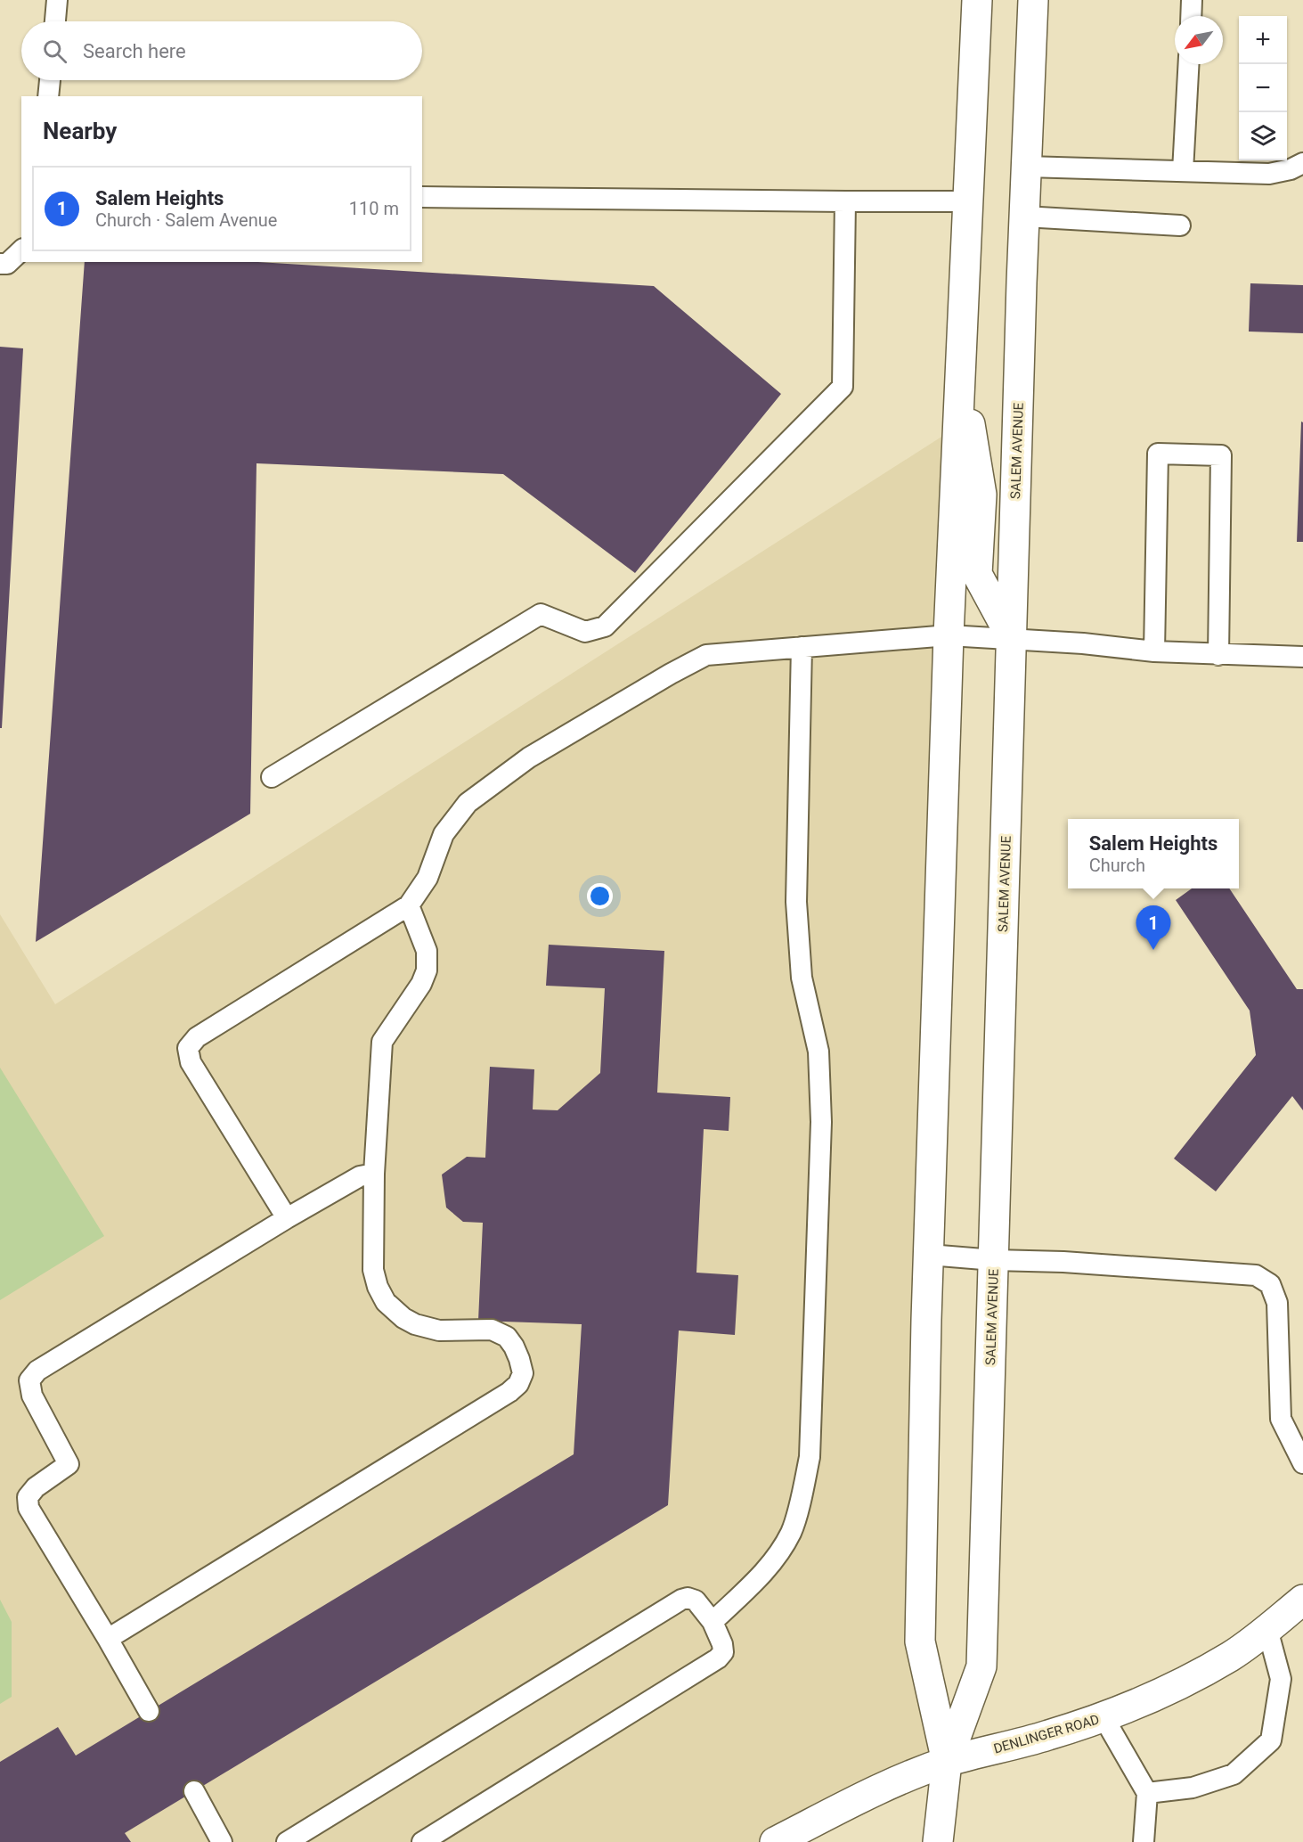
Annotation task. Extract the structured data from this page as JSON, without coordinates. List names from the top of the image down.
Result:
{
  "streets": {
    "main road": ["SALEM AVENUE", "DENLINGER ROAD"]
  },
  "crossings": [
    ["SALEM AVENUE", "DENLINGER ROAD"]
  ],
  "north": "bottom left",
  "page": {
    "map_buttons": ["+", "−"],
    "search": "Search here",
    "heading": "Nearby",
    "list": [
      {
        "mark": "1",
        "name": "Salem Heights",
        "note": "Church · Salem Avenue",
        "value": "110 m"
      }
    ],
    "popup": ["Salem Heights", "Church"],
    "pins": "1"
  }
}
